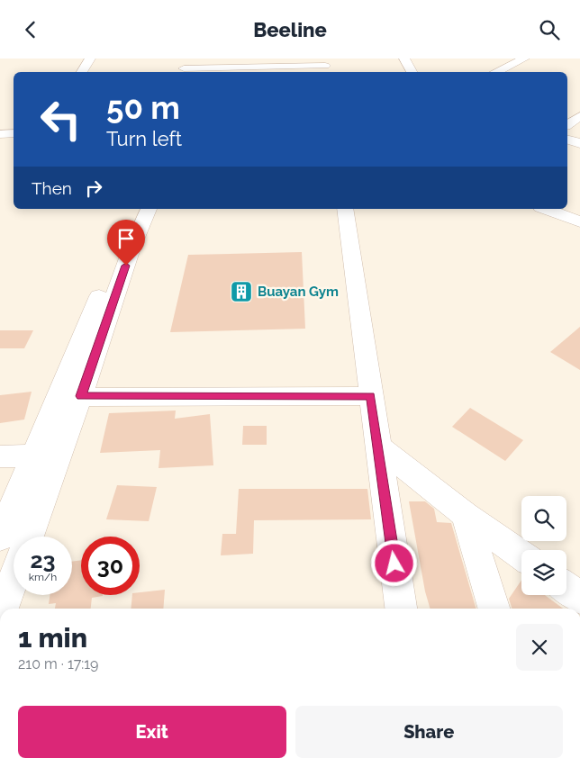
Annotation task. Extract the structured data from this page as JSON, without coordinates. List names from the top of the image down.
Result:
{
  "places": {
    "building": ["Buayan Gym"]
  },
  "page": {
    "header": "Beeline",
    "turn": ["50 m", "Turn left"],
    "then": "Then",
    "speed": "23 km/h",
    "limit": "30",
    "heading": ["1 min", "210 m · 17:19"],
    "buttons": ["Exit", "Share"]
  }
}
